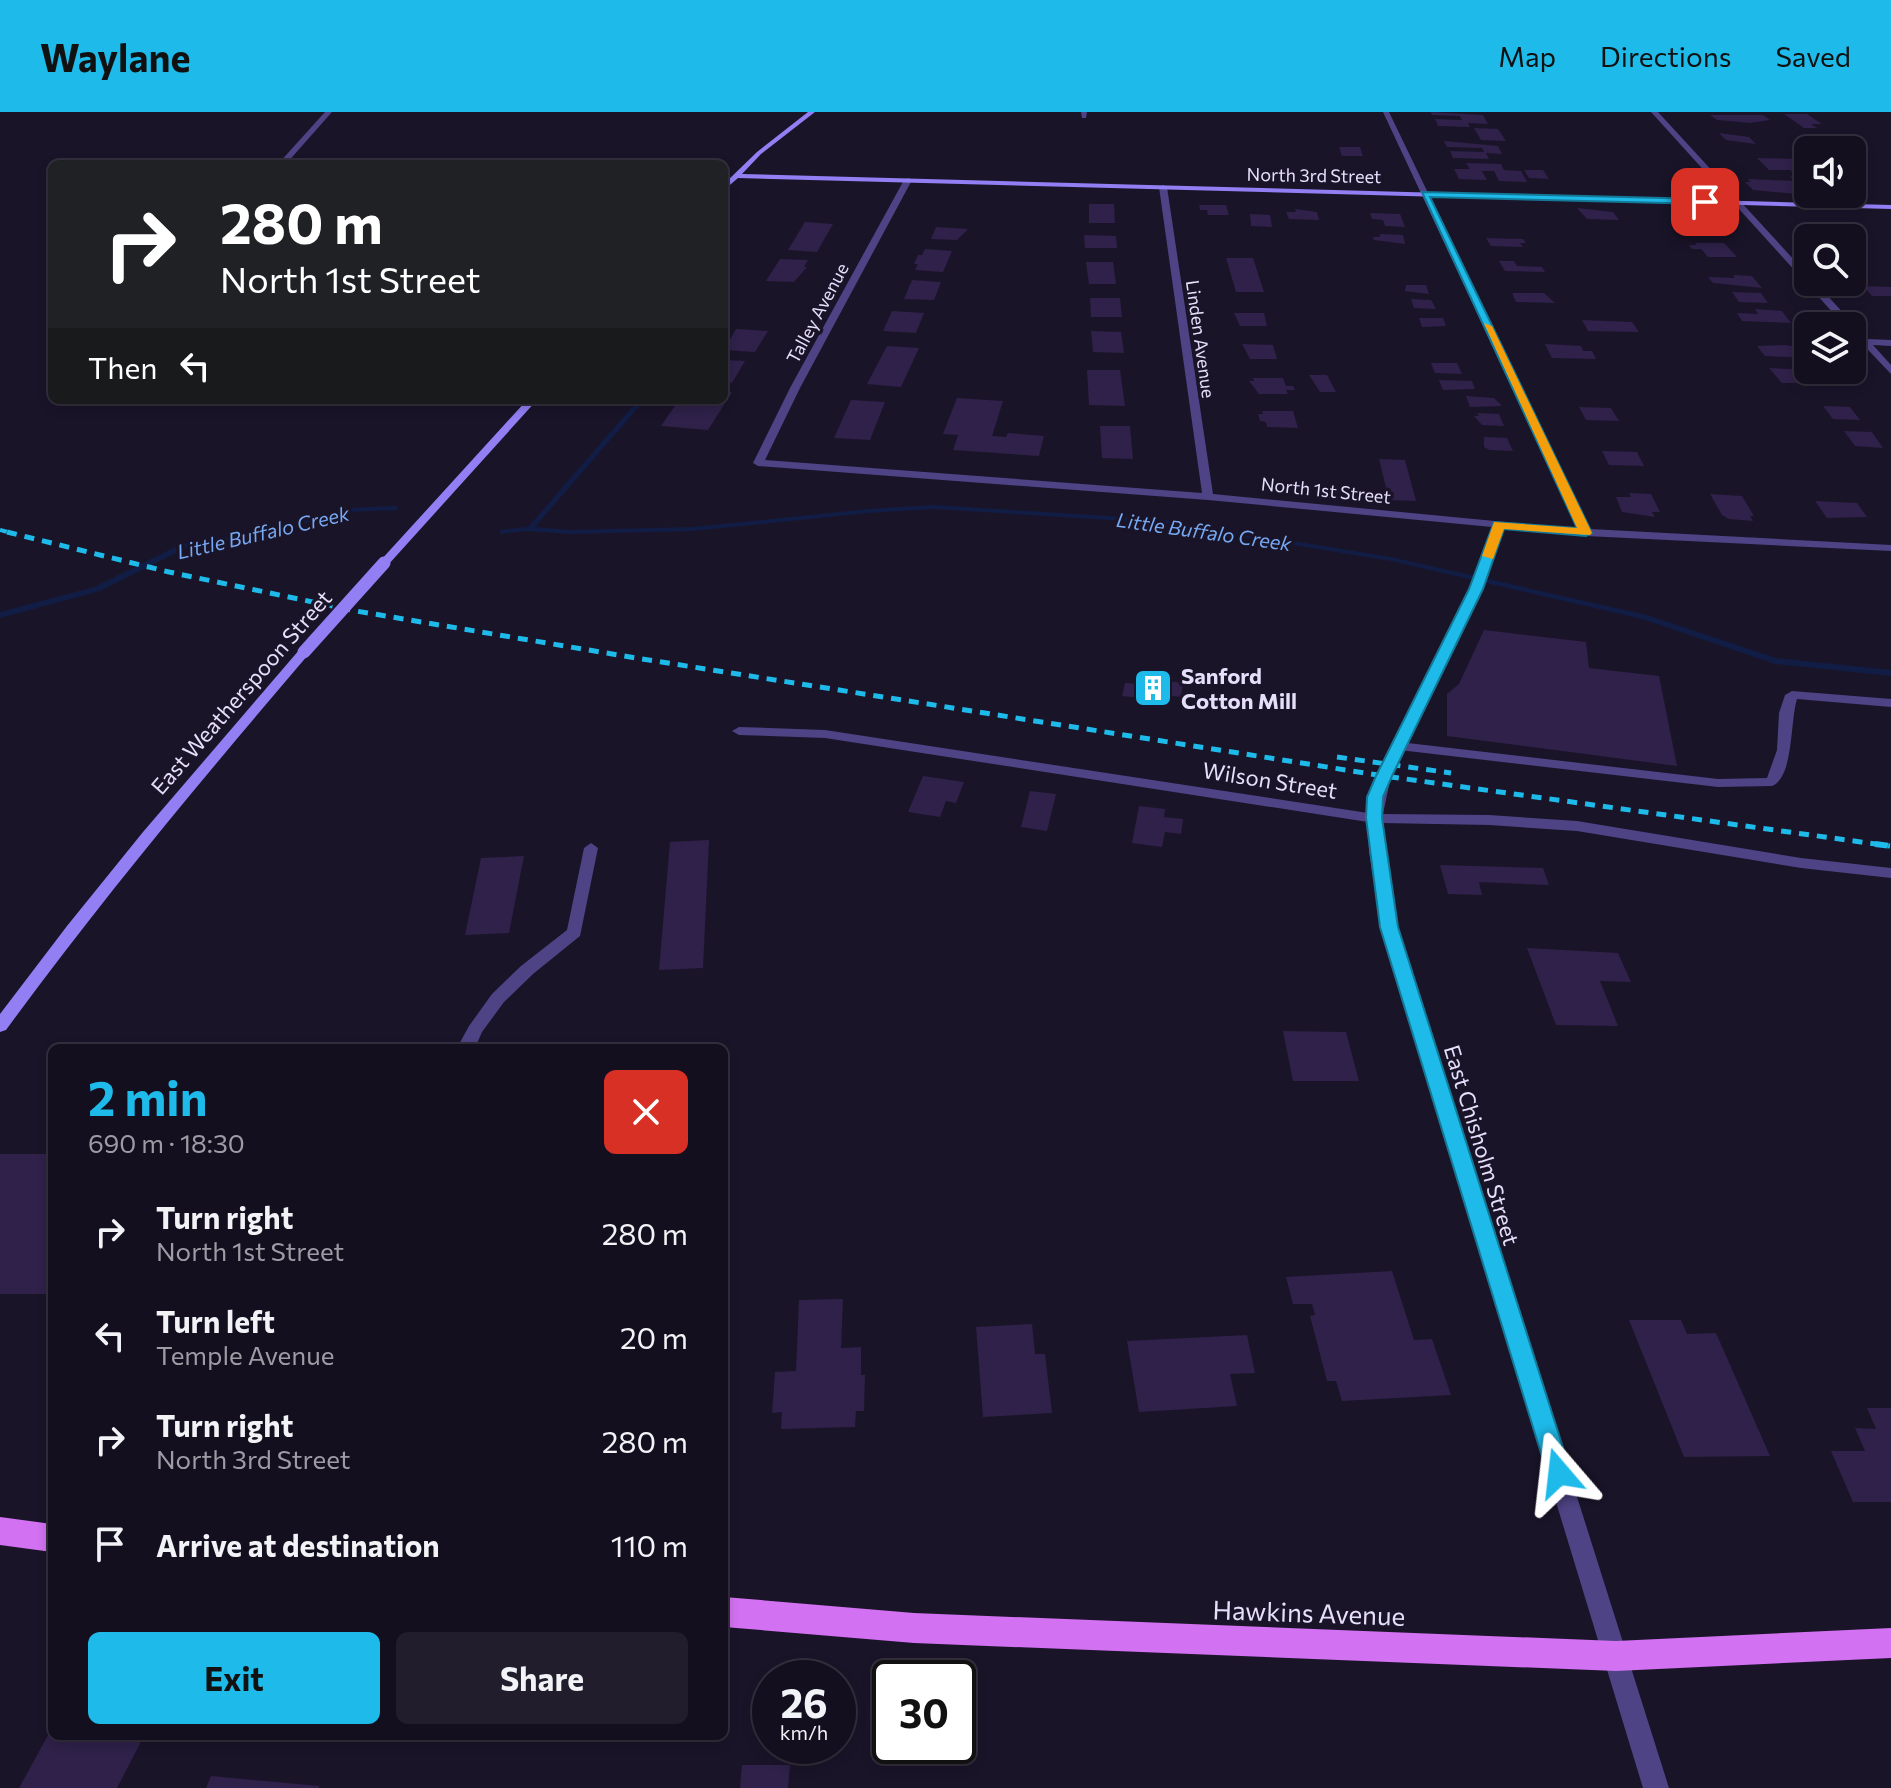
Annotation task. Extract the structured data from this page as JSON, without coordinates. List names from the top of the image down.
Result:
{
  "streets": {
    "main road": ["Hawkins Avenue"],
    "street": [
      "North 3rd Street",
      "Talley Avenue",
      "Linden Avenue",
      "North 1st Street",
      "East Weatherspoon Street",
      "Wilson Street",
      "East Chisholm Street"
    ]
  },
  "crossings": [
    ["North 3rd Street", "Talley Avenue"],
    ["North 3rd Street", "Linden Avenue"],
    ["Talley Avenue", "North 1st Street"],
    ["Linden Avenue", "North 1st Street"],
    ["North 1st Street", "East Chisholm Street"],
    ["Wilson Street", "East Chisholm Street"],
    ["East Chisholm Street", "Hawkins Avenue"]
  ],
  "water": ["Little Buffalo Creek"],
  "places": {
    "building": ["Sanford Cotton Mill"]
  },
  "page": {
    "header": "Waylane",
    "nav": ["Map", "Directions", "Saved"],
    "turn": ["280 m", "North 1st Street"],
    "then": "Then",
    "heading": ["2 min", "690 m · 18:30"],
    "list": [
      {
        "name": "Turn right",
        "note": "North 1st Street",
        "value": "280 m"
      },
      {
        "name": "Turn left",
        "note": "Temple Avenue",
        "value": "20 m"
      },
      {
        "name": "Turn right",
        "note": "North 3rd Street",
        "value": "280 m"
      },
      {
        "name": "Arrive at destination",
        "value": "110 m"
      }
    ],
    "buttons": ["Exit", "Share"],
    "speed": "26 km/h",
    "limit": "30"
  }
}
